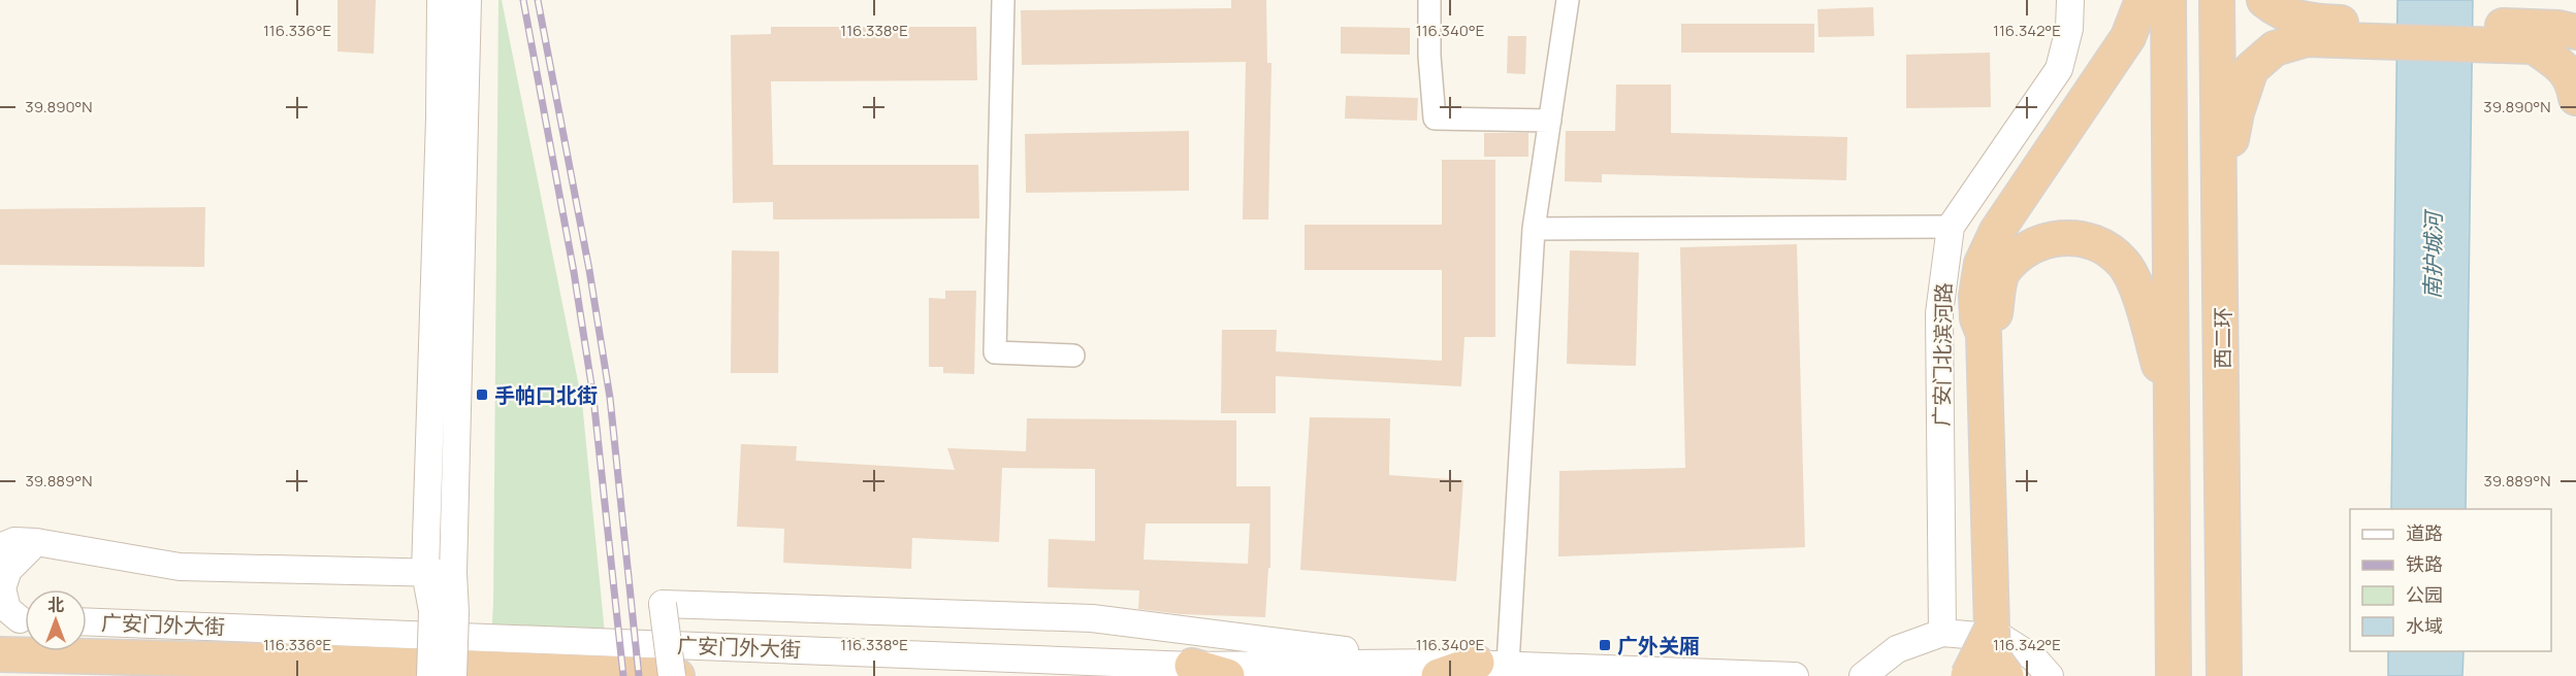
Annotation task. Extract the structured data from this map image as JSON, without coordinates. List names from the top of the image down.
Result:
{
  "streets": {
    "highway": ["西二环", "广安门外大街"],
    "street": ["广安门北滨河路"]
  },
  "water": ["南护城河"],
  "places": {
    "transit": ["手帕口北街", "广外关厢"]
  },
  "legend": [
    "道路",
    "铁路",
    "公园",
    "水域"
  ],
  "north": "top",
  "coordinates": [
    "116.336°E",
    "116.338°E",
    "116.340°E",
    "116.342°E",
    "39.890°N",
    "39.889°N"
  ]
}
